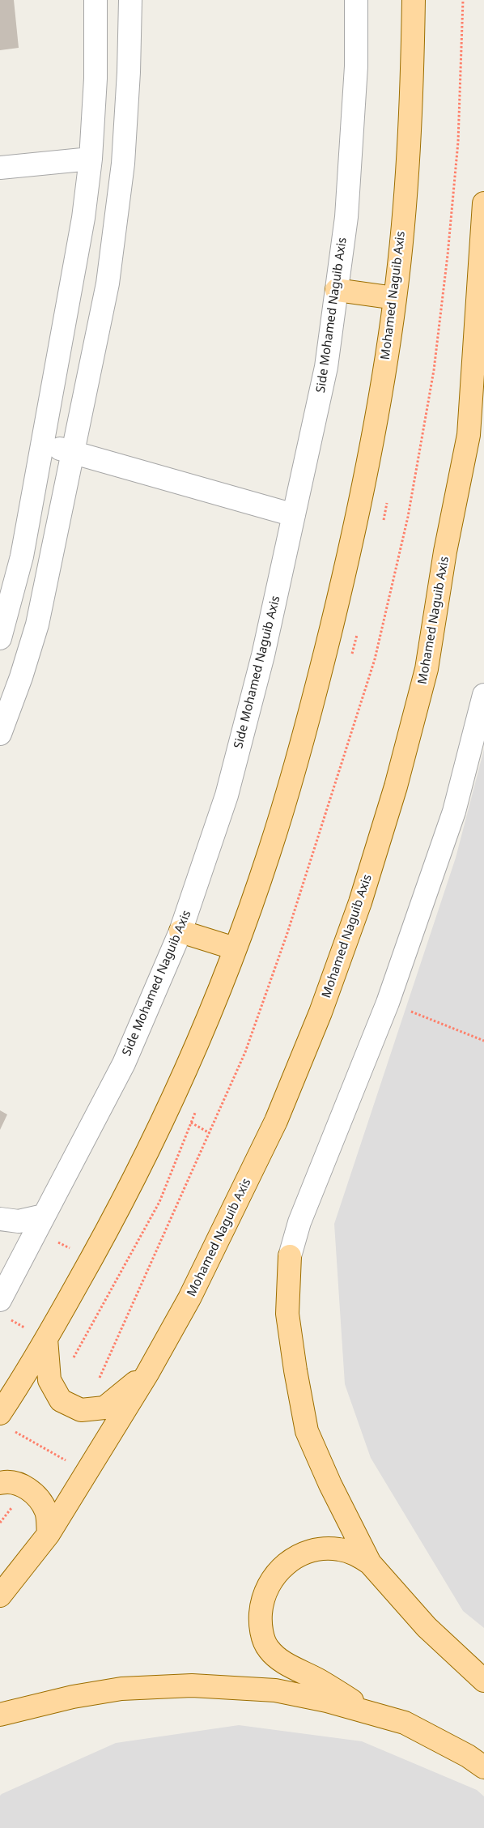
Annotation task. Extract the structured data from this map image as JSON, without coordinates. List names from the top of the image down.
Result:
{
  "streets": {
    "main road": ["Mohamed Naguib Axis"],
    "street": ["Side Mohamed Naguib Axis"]
  }
}
